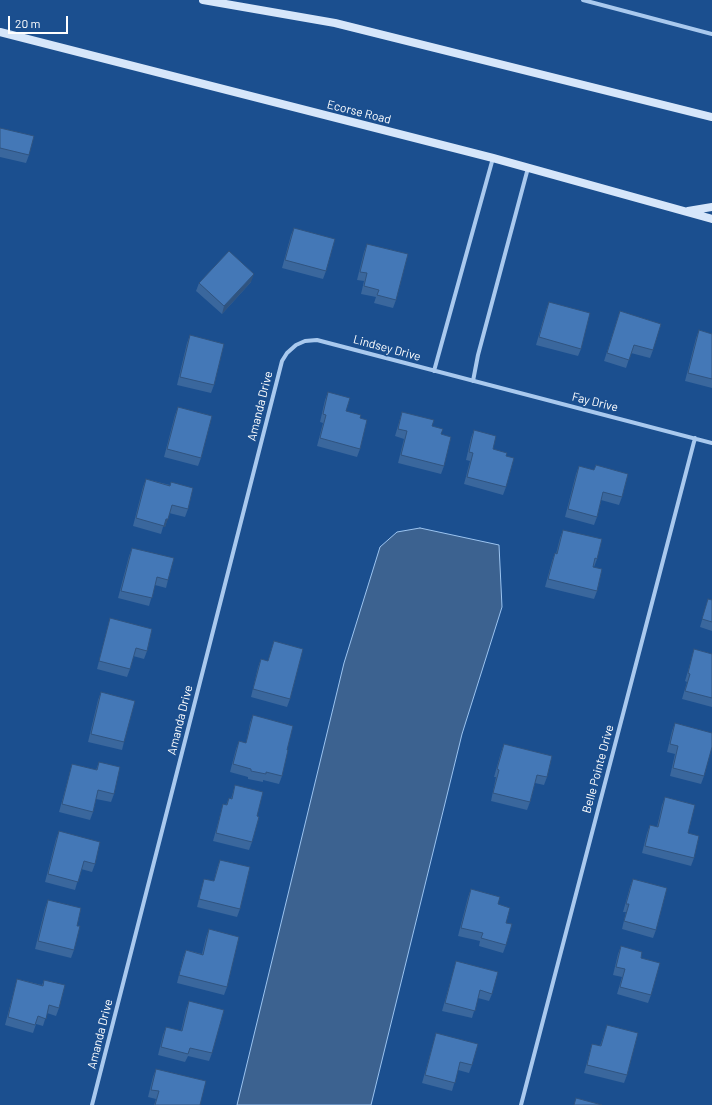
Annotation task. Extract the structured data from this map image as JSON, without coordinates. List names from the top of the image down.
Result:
{
  "streets": {
    "main road": ["Ecorse Road"],
    "street": [
      "Lindsey Drive",
      "Fay Drive",
      "Amanda Drive",
      "Belle Pointe Drive"
    ]
  },
  "crossings": [
    ["Lindsey Drive", "Fay Drive"],
    ["Lindsey Drive", "Amanda Drive"],
    ["Fay Drive", "Belle Pointe Drive"]
  ],
  "scale_bar": "20 m"
}
